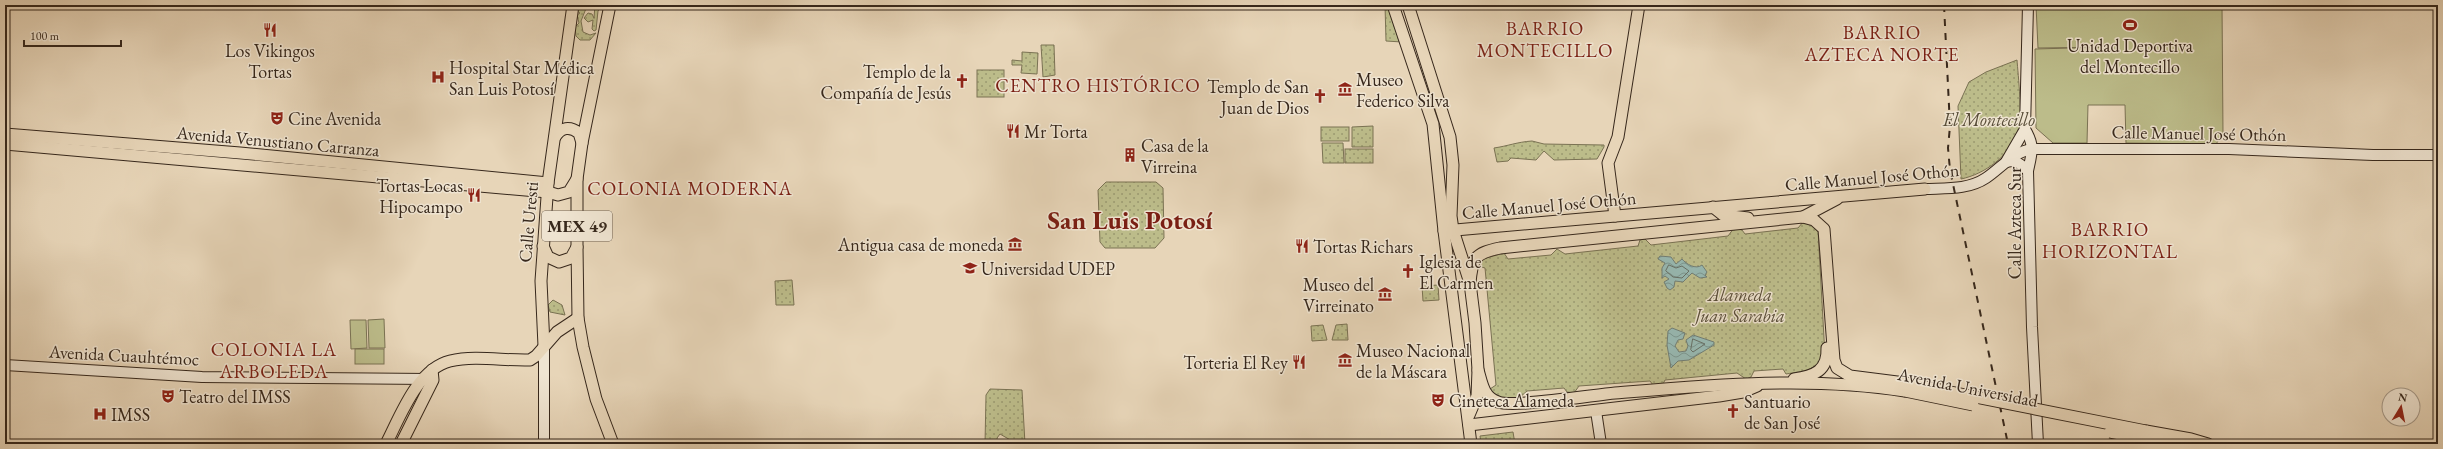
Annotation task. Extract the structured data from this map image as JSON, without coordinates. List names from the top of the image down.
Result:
{
  "streets": {
    "main road": [
      "Calle Manuel José Othón",
      "Avenida Venustiano Carranza",
      "Calle Uresti",
      "MEX 49",
      "Avenida Cuauhtémoc",
      "Avenida Universidad"
    ],
    "street": ["Calle Azteca Sur"]
  },
  "crossings": [
    ["Calle Manuel José Othón", "Calle Azteca Sur"],
    ["Avenida Venustiano Carranza", "Calle Uresti"],
    ["Calle Uresti", "Avenida Cuauhtémoc"],
    ["MEX 49", "Avenida Cuauhtémoc"]
  ],
  "districts": [
    "BARRIO MONTECILLO",
    "BARRIO AZTECA NORTE",
    "CENTRO HISTÓRICO",
    "COLONIA MODERNA",
    "San Luis Potosí",
    "BARRIO HORIZONTAL",
    "COLONIA LA ARBOLEDA"
  ],
  "parks": ["El Montecillo", "Alameda Juan Sarabia"],
  "places": {
    "sports": ["Unidad Deportiva del Montecillo"],
    "restaurant": [
      "Los Vikingos Tortas",
      "Mr Torta",
      "Tortas Locas Hipocampo",
      "Tortas Richars",
      "Torteria El Rey"
    ],
    "hospital": ["Hospital Star Médica San Luis Potosí", "IMSS"],
    "church": [
      "Templo de la Compañía de Jesús",
      "Templo de San Juan de Dios",
      "Iglesia de El Carmen",
      "Santuario de San José"
    ],
    "museum": [
      "Museo Federico Silva",
      "Antigua casa de moneda",
      "Museo del Virreinato",
      "Museo Nacional de la Máscara"
    ],
    "theatre": ["Cine Avenida", "Teatro del IMSS", "Cineteca Alameda"],
    "building": ["Casa de la Virreina"],
    "school or university": ["Universidad UDEP"]
  },
  "scale_bar": "100 m",
  "north": "top"
}
